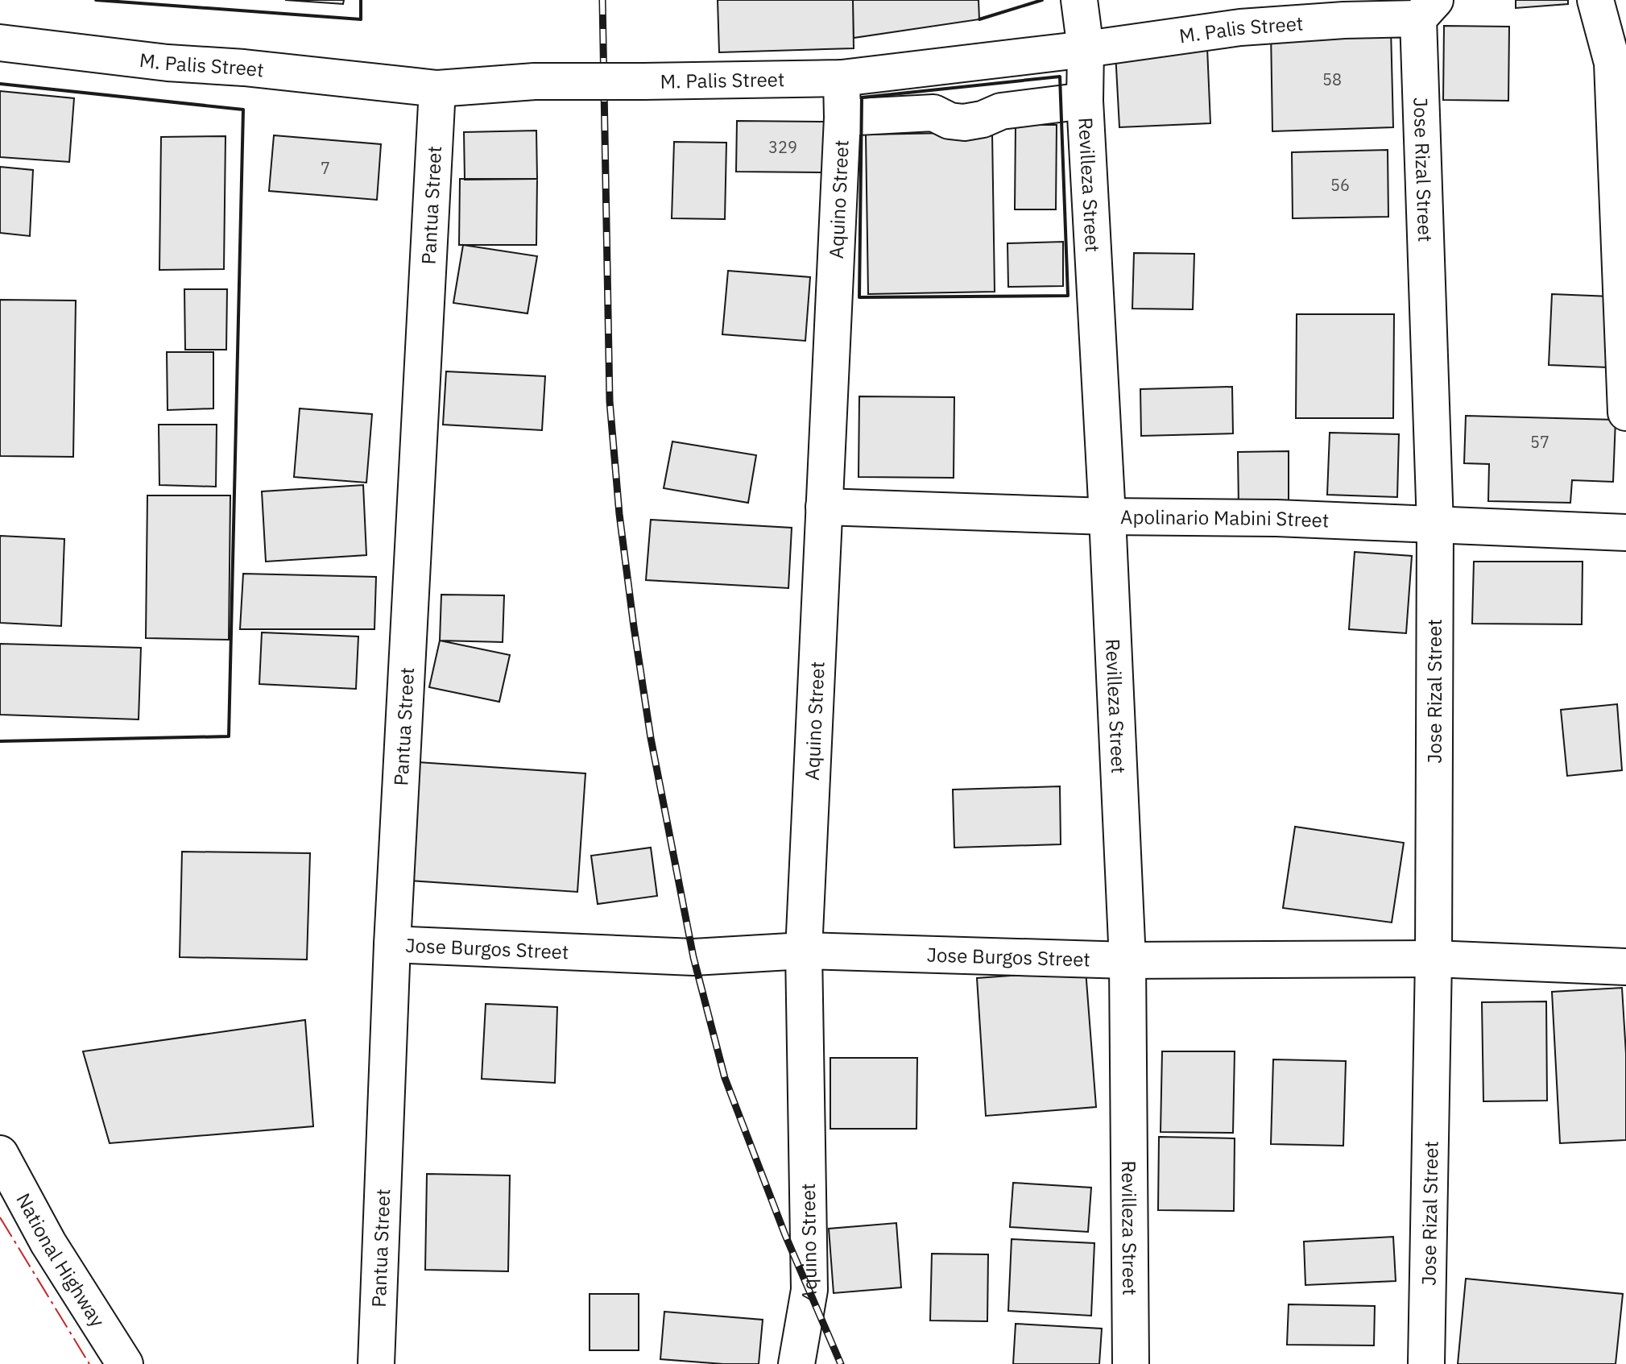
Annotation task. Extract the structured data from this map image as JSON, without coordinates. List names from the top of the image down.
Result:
{
  "streets": {
    "street": [
      "M. Palis Street",
      "Jose Rizal Street",
      "Revilleza Street",
      "Aquino Street",
      "Pantua Street",
      "Apolinario Mabini Street",
      "Jose Burgos Street",
      "National Highway"
    ]
  },
  "crossings": [
    ["M. Palis Street", "Jose Rizal Street"],
    ["M. Palis Street", "Revilleza Street"],
    ["M. Palis Street", "Aquino Street"],
    ["M. Palis Street", "Pantua Street"],
    ["Jose Rizal Street", "Apolinario Mabini Street"],
    ["Jose Rizal Street", "Jose Burgos Street"],
    ["Revilleza Street", "Apolinario Mabini Street"],
    ["Revilleza Street", "Jose Burgos Street"],
    ["Aquino Street", "Apolinario Mabini Street"],
    ["Aquino Street", "Jose Burgos Street"],
    ["Pantua Street", "Jose Burgos Street"]
  ],
  "house_numbers": [
    "58",
    "329",
    "7",
    "56",
    "57"
  ]
}
